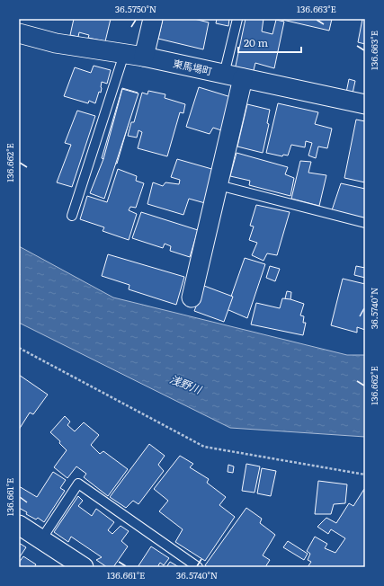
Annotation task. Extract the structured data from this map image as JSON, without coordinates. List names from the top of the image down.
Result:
{
  "streets": {
    "street": ["東馬場町"]
  },
  "water": ["浅野川"],
  "scale_bar": "20 m",
  "coordinates": [
    "36.5750°N",
    "136.663°E",
    "136.662°E",
    "36.5740°N",
    "136.661°E"
  ]
}
